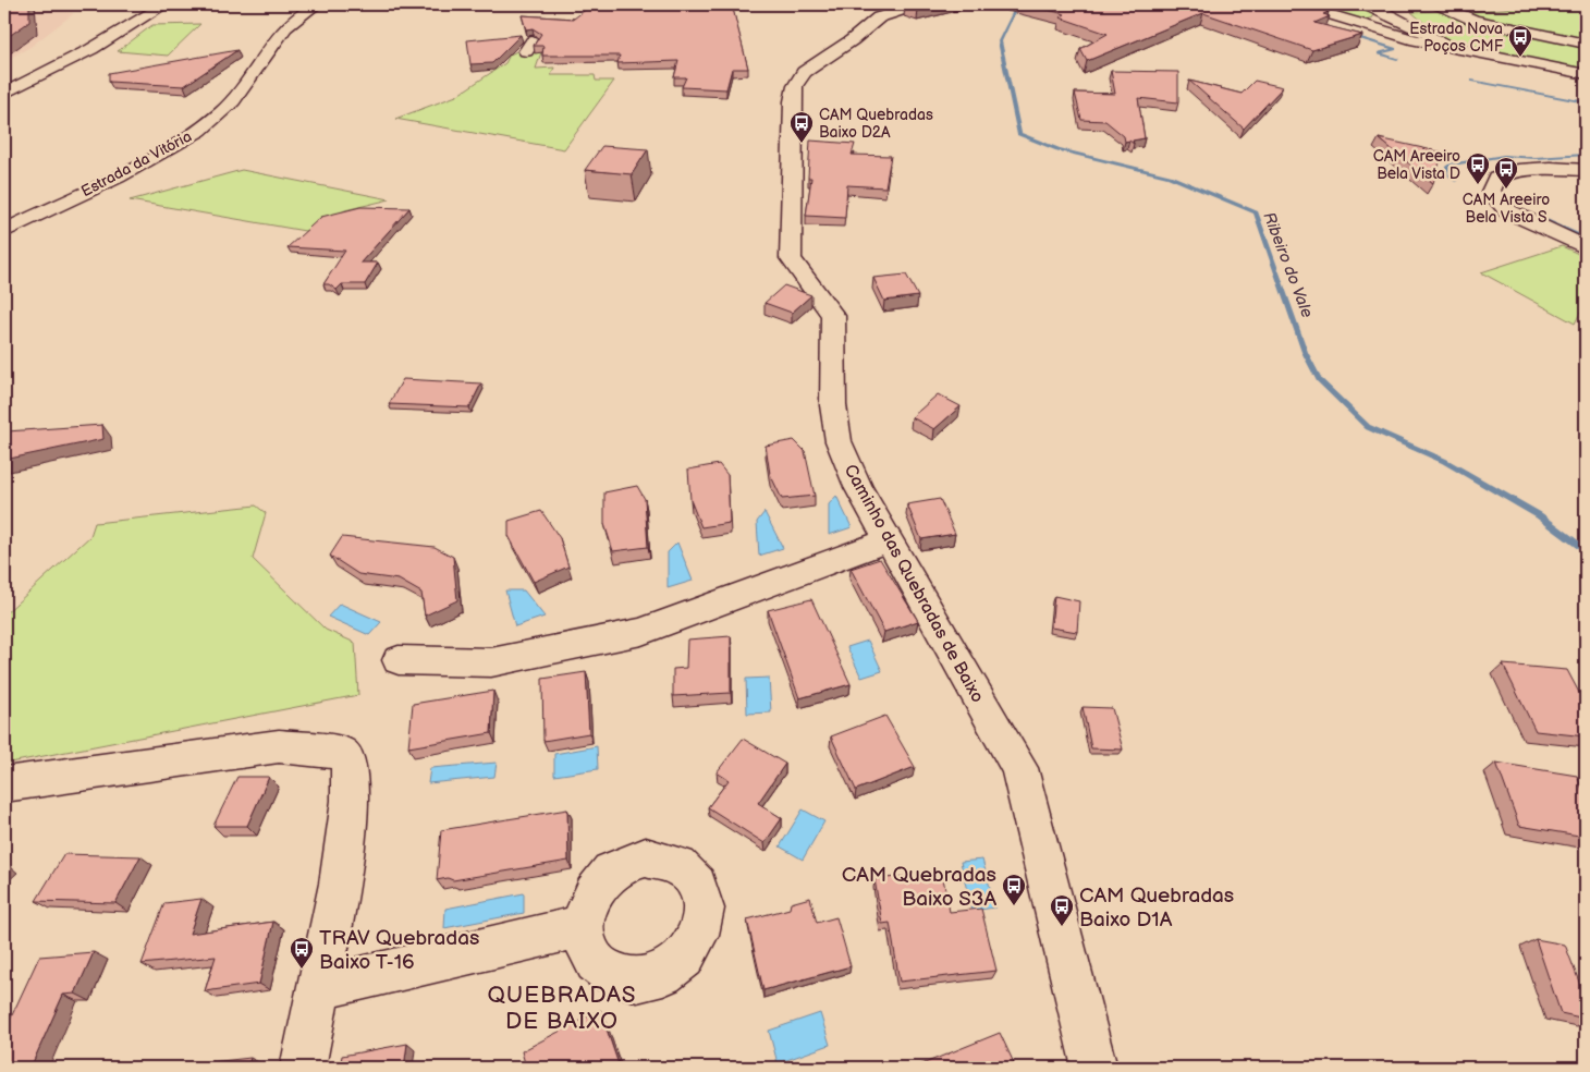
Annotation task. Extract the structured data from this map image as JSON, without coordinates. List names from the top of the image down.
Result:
{
  "streets": {
    "main road": ["Estrada da Vitória", "Caminho das Quebradas de Baixo"]
  },
  "districts": ["QUEBRADAS DE BAIXO"],
  "water": ["Ribeiro do Vale"],
  "places": {
    "bus stop": [
      "Estrada Nova Poços CMF",
      "CAM Quebradas Baixo D2A",
      "CAM Areeiro Bela Vista D",
      "CAM Areeiro Bela Vista S",
      "CAM Quebradas Baixo S3A",
      "CAM Quebradas Baixo D1A",
      "TRAV Quebradas Baixo T-16"
    ]
  }
}
